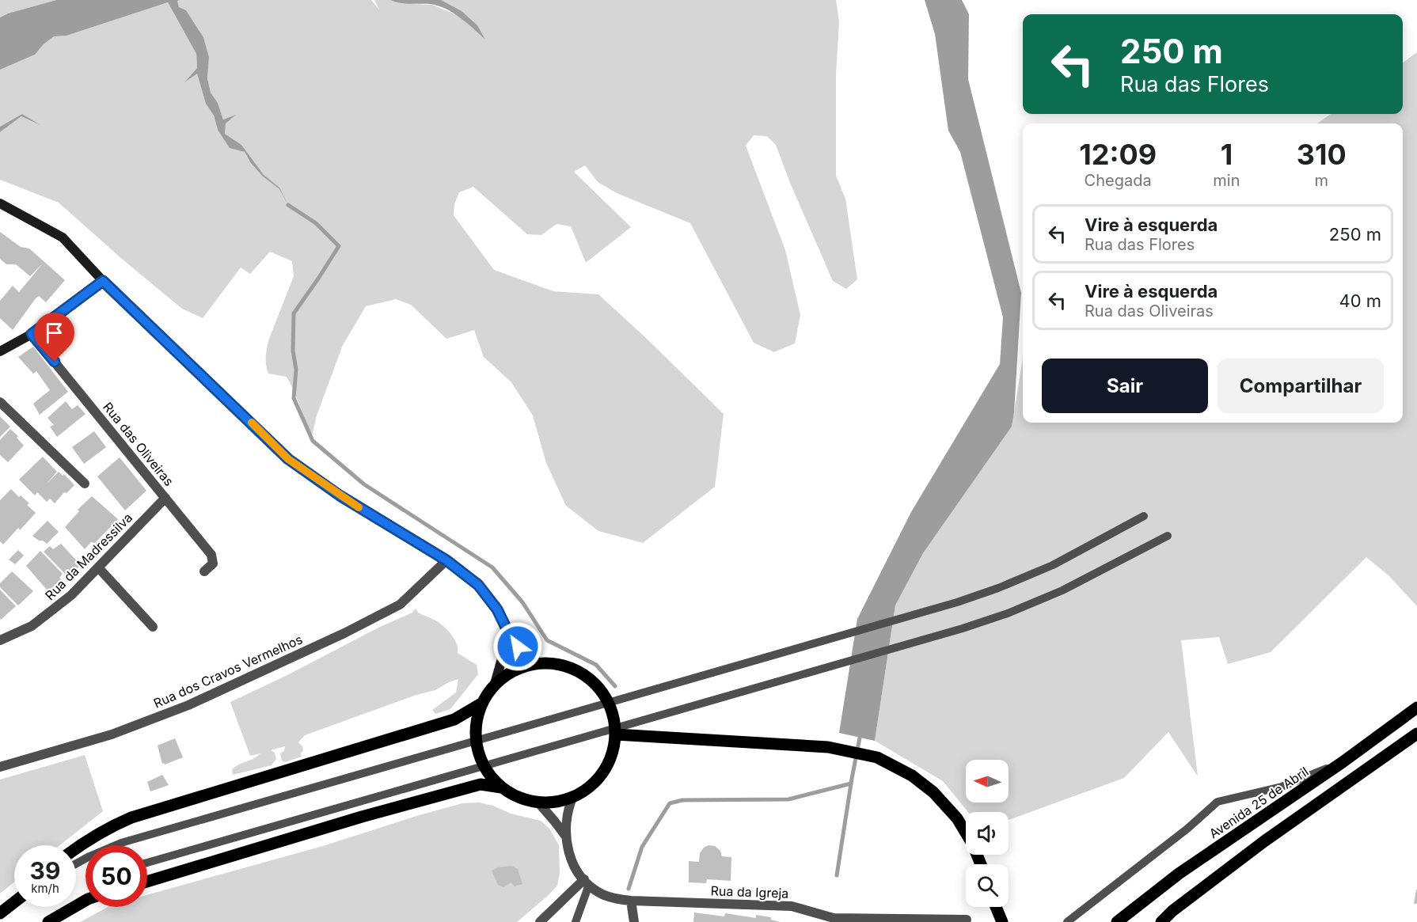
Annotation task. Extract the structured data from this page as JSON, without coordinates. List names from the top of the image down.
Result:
{
  "streets": {
    "main road": ["Avenida 25 de Abril"],
    "street": [
      "Rua das Oliveiras",
      "Rua da Madressilva",
      "Rua dos Cravos Vermelhos",
      "Rua da Igreja"
    ]
  },
  "crossings": [
    ["Rua das Oliveiras", "Rua da Madressilva"]
  ],
  "north": "left",
  "page": {
    "turn": ["250 m", "Rua das Flores"],
    "eta": [
      "12:09",
      "Chegada",
      "1",
      "min",
      "310",
      "m"
    ],
    "list": [
      {
        "name": "Vire à esquerda",
        "note": "Rua das Flores",
        "value": "250 m"
      },
      {
        "name": "Vire à esquerda",
        "note": "Rua das Oliveiras",
        "value": "40 m"
      }
    ],
    "buttons": ["Sair", "Compartilhar"],
    "speed": "39 km/h",
    "limit": "50"
  }
}
